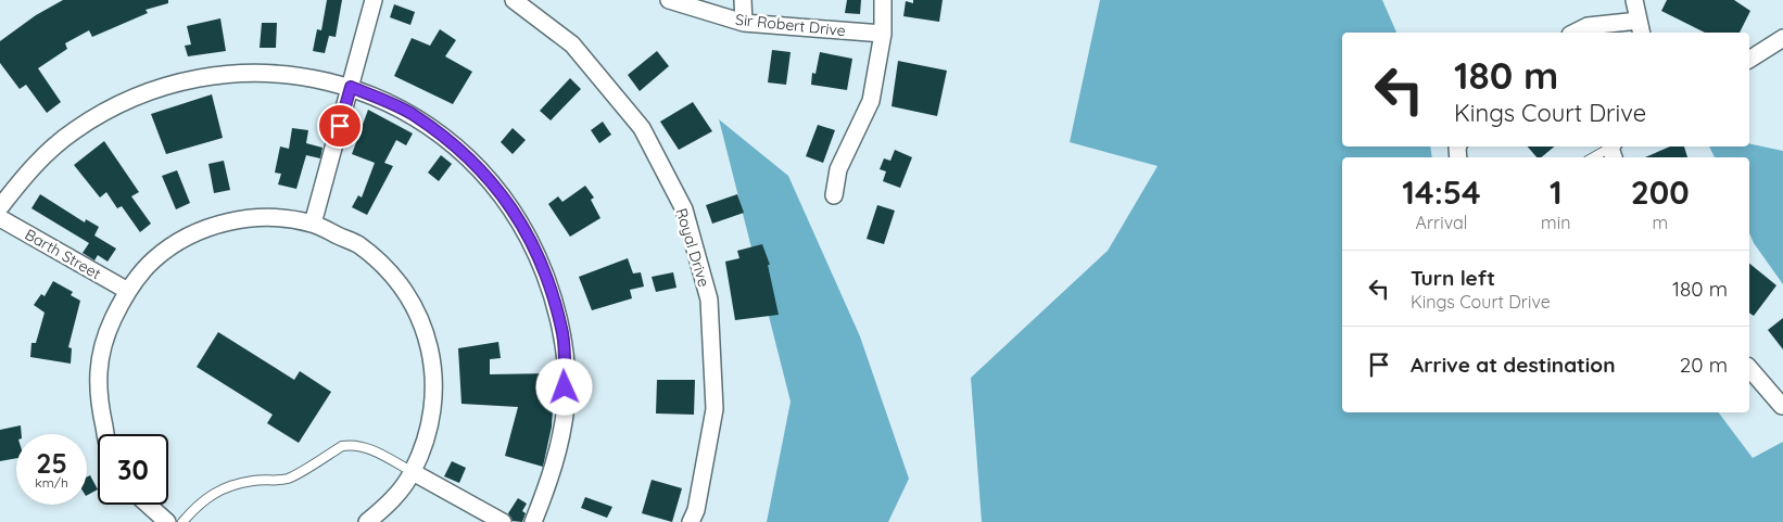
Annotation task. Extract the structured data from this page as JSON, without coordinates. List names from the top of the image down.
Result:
{
  "streets": {
    "street": ["Sir Robert Drive", "Royal Drive", "Barth Street"]
  },
  "page": {
    "turn": ["180 m", "Kings Court Drive"],
    "eta": [
      "14:54",
      "Arrival",
      "1",
      "min",
      "200",
      "m"
    ],
    "list": [
      {
        "name": "Turn left",
        "note": "Kings Court Drive",
        "value": "180 m"
      },
      {
        "name": "Arrive at destination",
        "value": "20 m"
      }
    ],
    "speed": "25 km/h",
    "limit": "30"
  }
}
